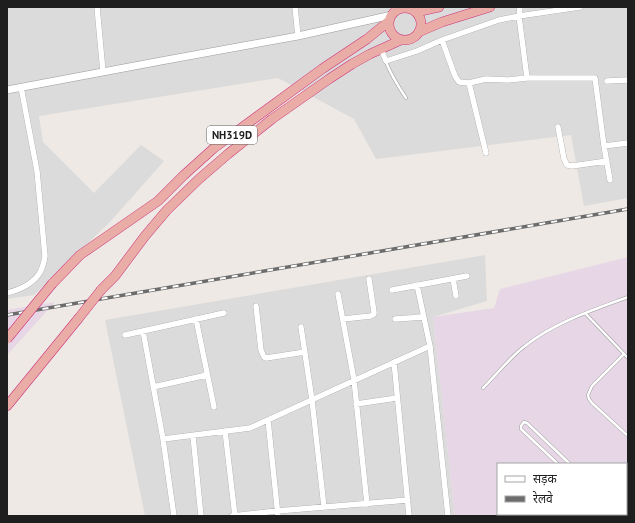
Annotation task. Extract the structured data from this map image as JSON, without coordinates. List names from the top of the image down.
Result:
{
  "streets": {
    "highway": ["NH319D"]
  },
  "legend": ["सड़क", "रेलवे"]
}
